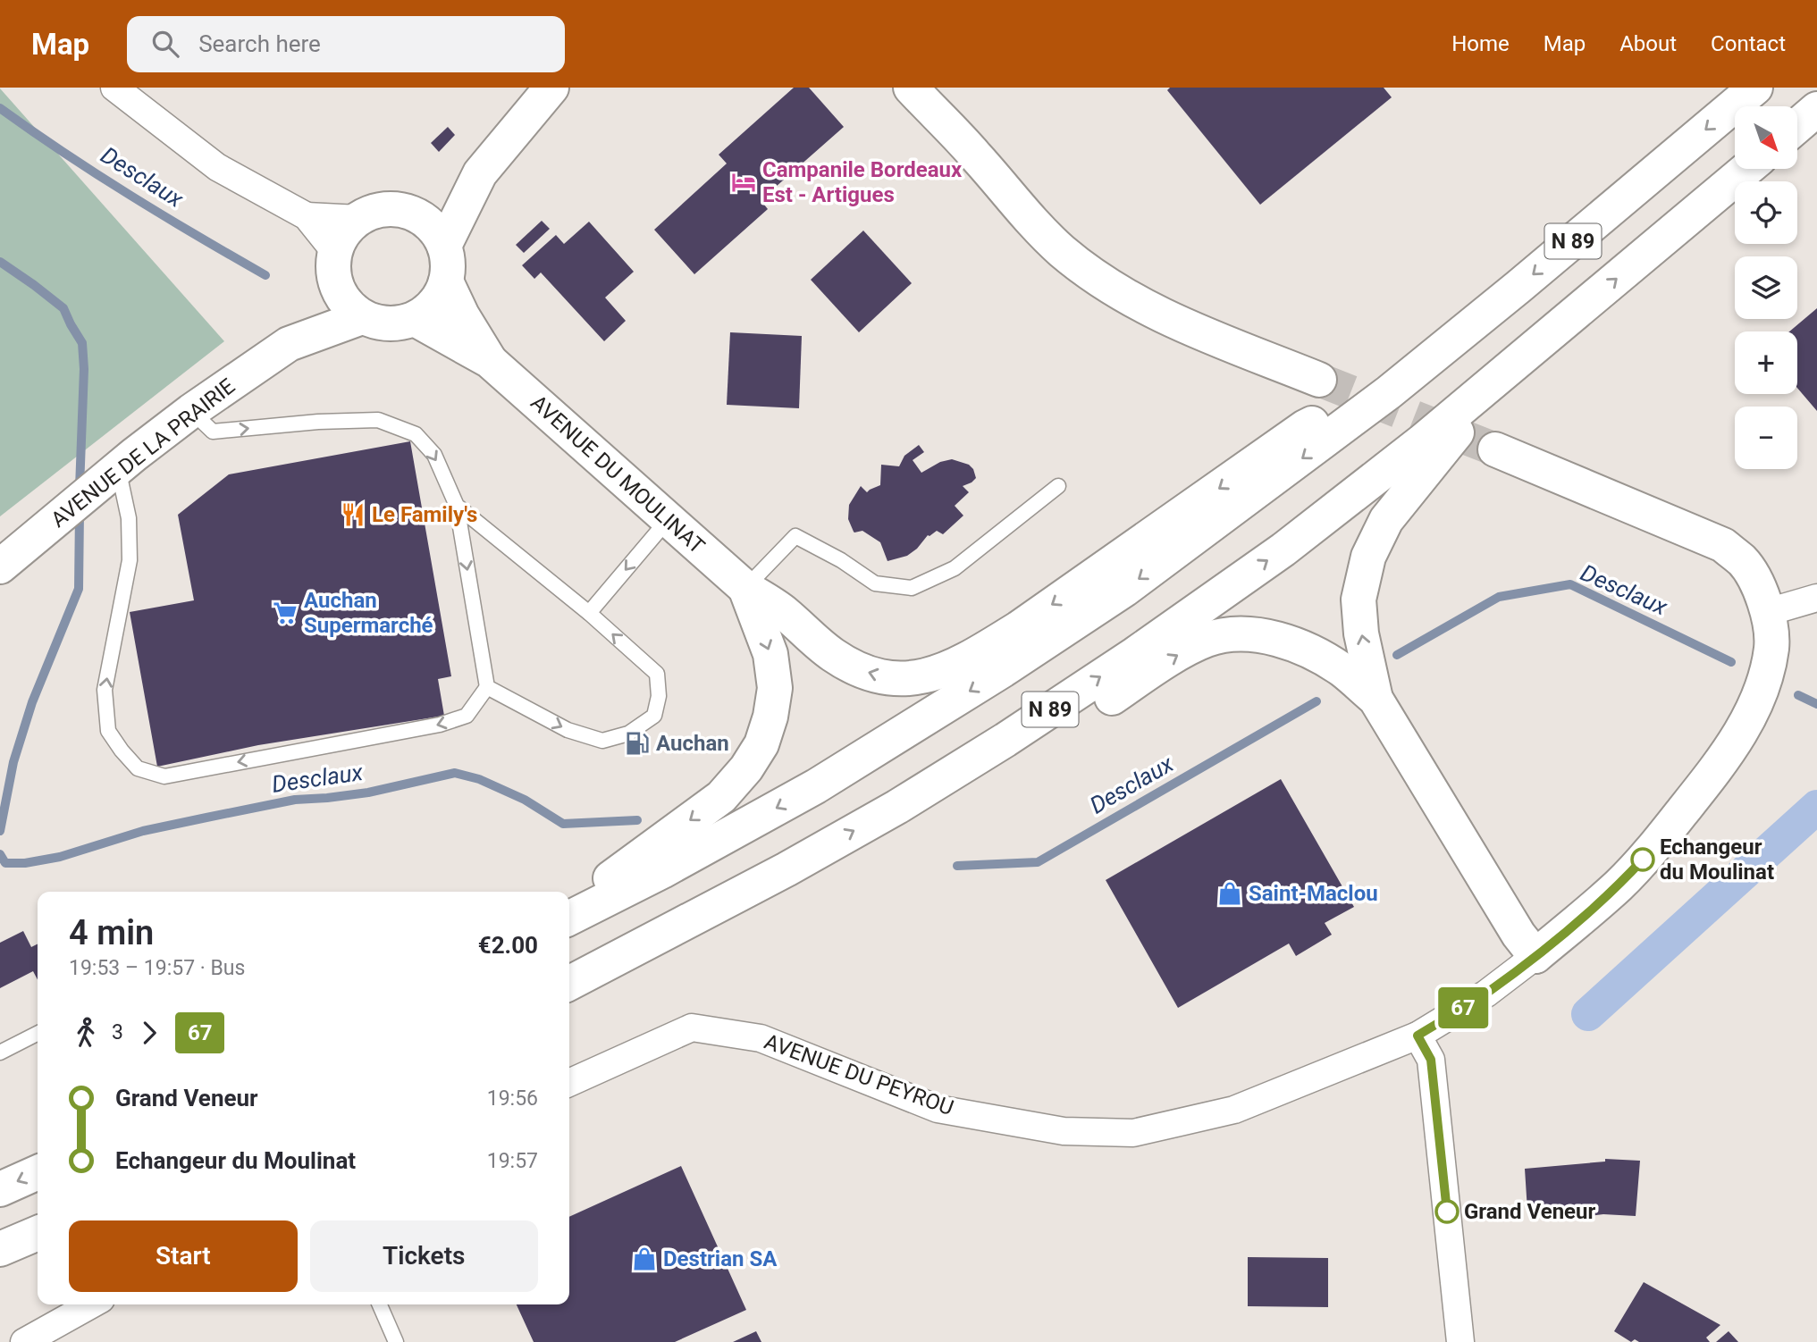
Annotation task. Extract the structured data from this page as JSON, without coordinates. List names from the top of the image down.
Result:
{
  "streets": {
    "main road": ["N 89", "AVENUE DE LA PRAIRIE", "AVENUE DU MOULINAT"],
    "street": ["AVENUE DU PEYROU"]
  },
  "crossings": [
    ["N 89", "AVENUE DU MOULINAT"],
    ["AVENUE DE LA PRAIRIE", "AVENUE DU MOULINAT"]
  ],
  "water": ["Desclaux"],
  "places": {
    "hotel": ["Campanile Bordeaux Est - Artigues"],
    "restaurant": ["Le Family's"],
    "supermarket": ["Auchan Supermarché"],
    "fuel station": ["Auchan"],
    "other": ["Echangeur du Moulinat", "Grand Veneur"],
    "shop": ["Saint-Maclou", "Destrian SA"]
  },
  "lines": ["bus line 67"],
  "north": "bottom right",
  "page": {
    "header": "Map",
    "search": "Search here",
    "nav": [
      "Home",
      "Map",
      "About",
      "Contact"
    ],
    "on_map": "67",
    "map_buttons": ["+", "−"],
    "heading": ["4 min", "19:53 – 19:57 · Bus", "€2.00"],
    "legs": ["3", "67"],
    "list": [
      {
        "name": "Grand Veneur",
        "value": "19:56"
      },
      {
        "name": "Echangeur du Moulinat",
        "value": "19:57"
      }
    ],
    "buttons": ["Start", "Tickets"]
  }
}
